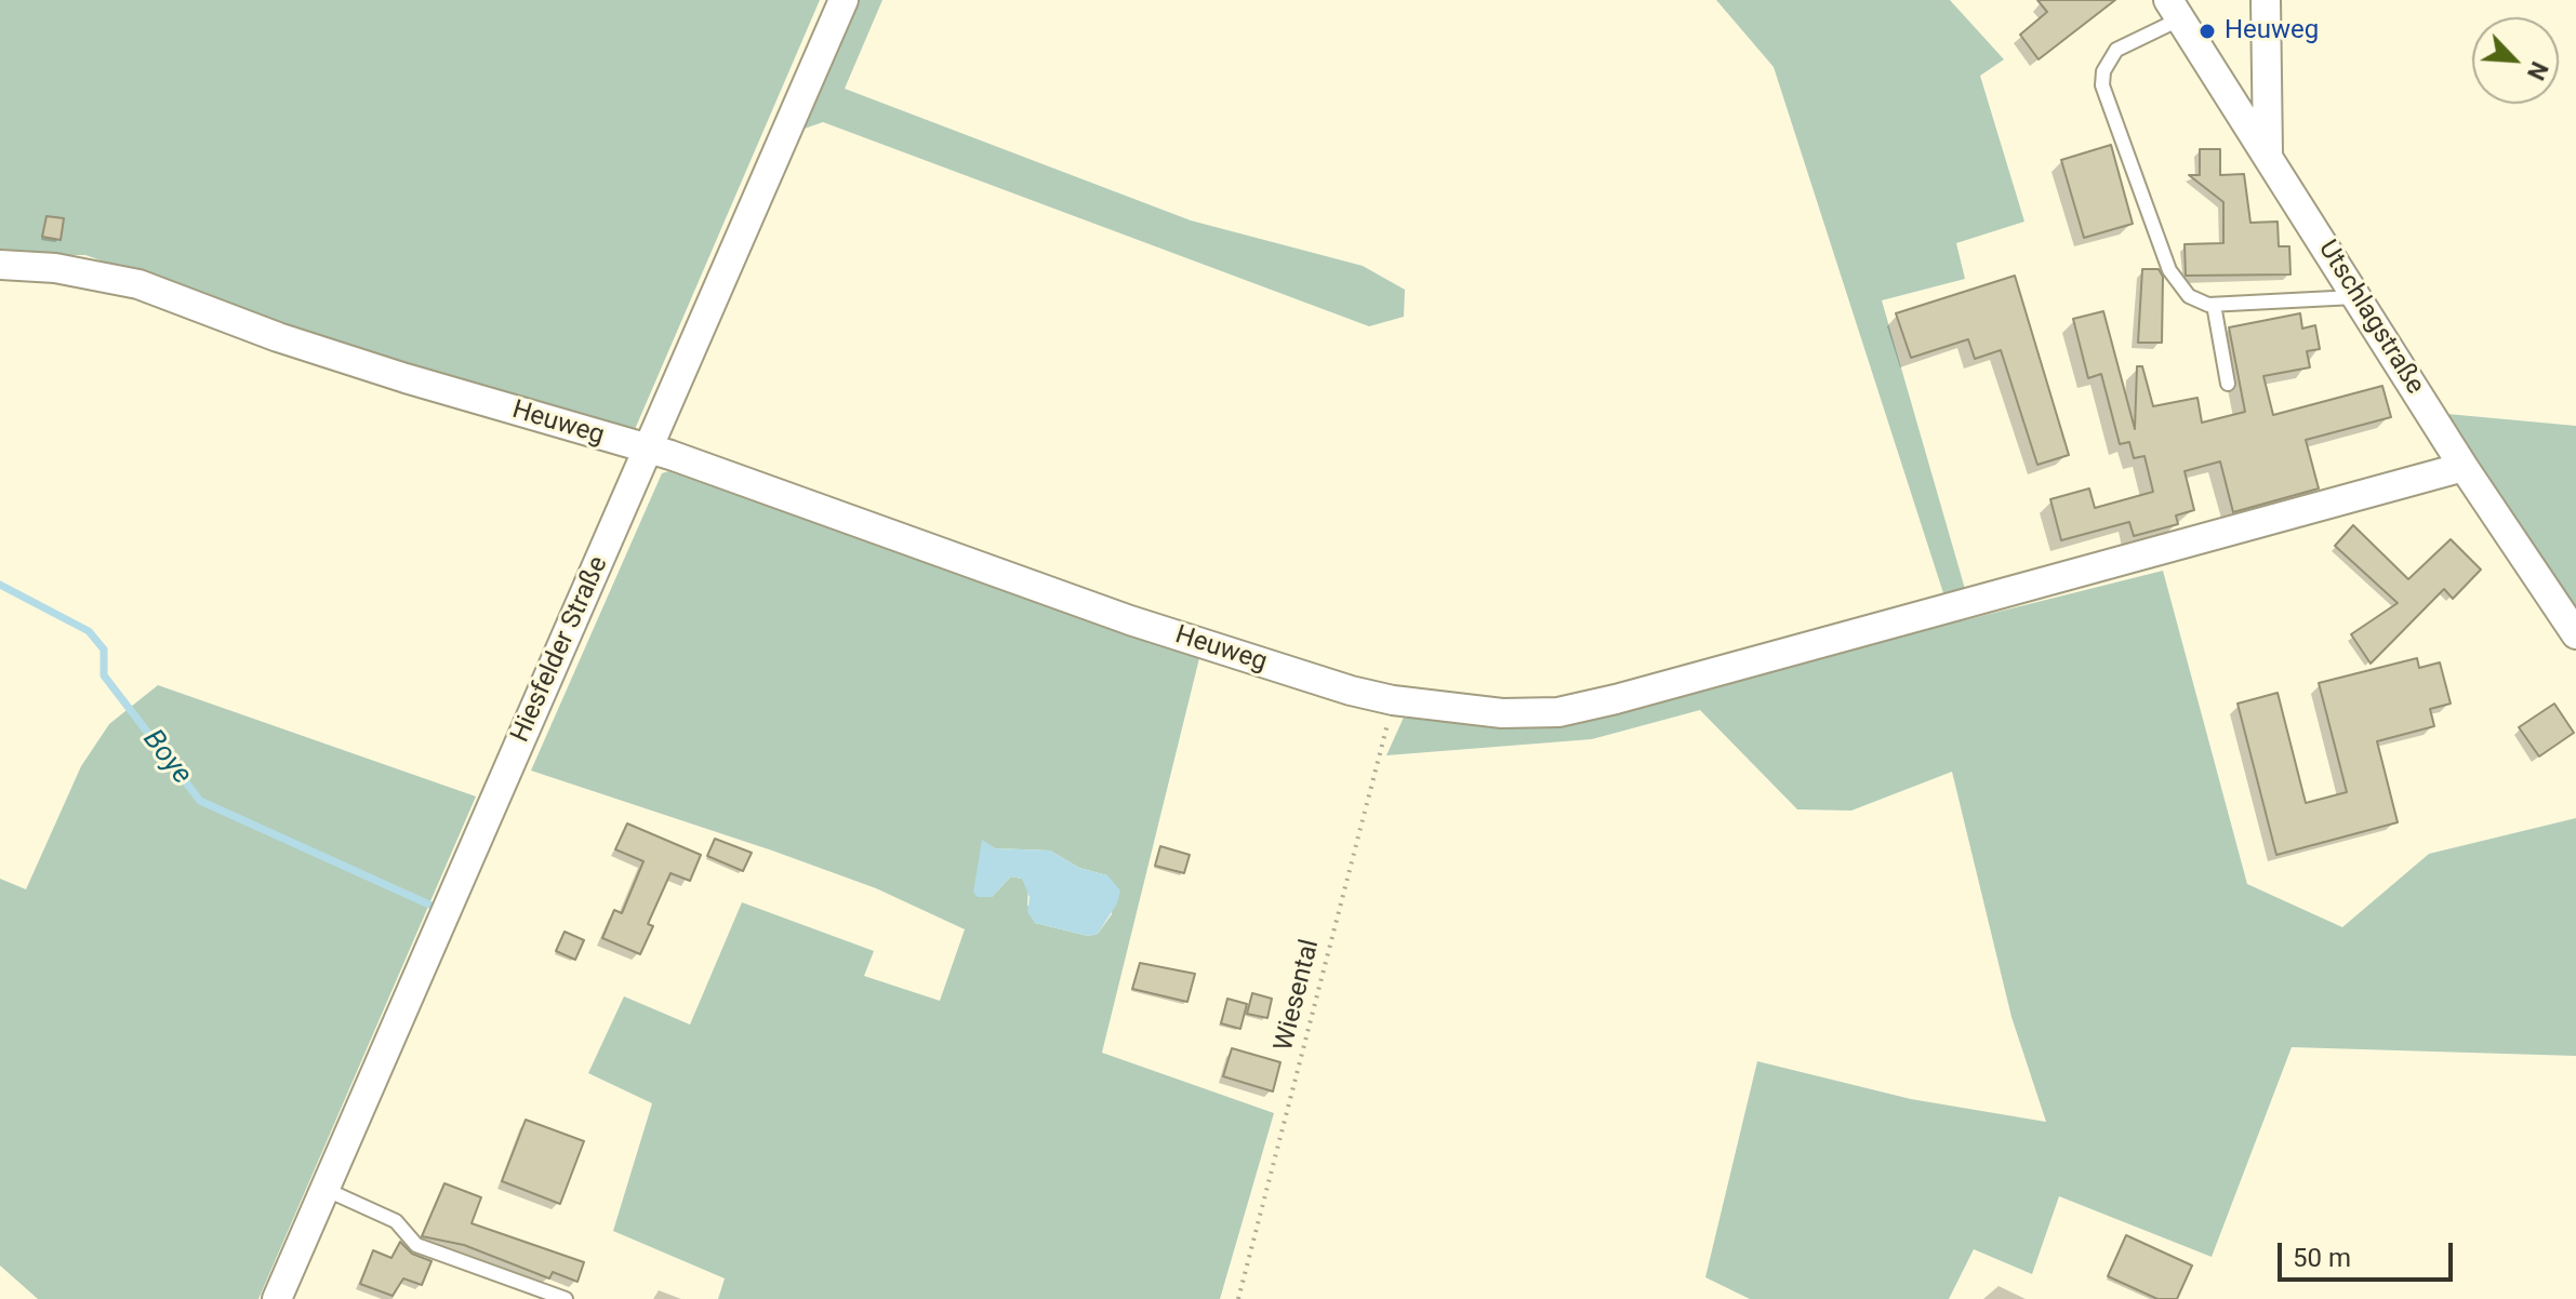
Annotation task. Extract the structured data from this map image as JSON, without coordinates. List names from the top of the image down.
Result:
{
  "streets": {
    "street": ["Utschlagstraße", "Heuweg", "Hiesfelder Straße"],
    "path": ["Wiesental"]
  },
  "crossings": [
    ["Utschlagstraße", "Heuweg"],
    ["Heuweg", "Hiesfelder Straße"],
    ["Heuweg", "Wiesental"]
  ],
  "water": ["Boye"],
  "places": ["Heuweg"],
  "scale_bar": "50 m",
  "north": "bottom right"
}
